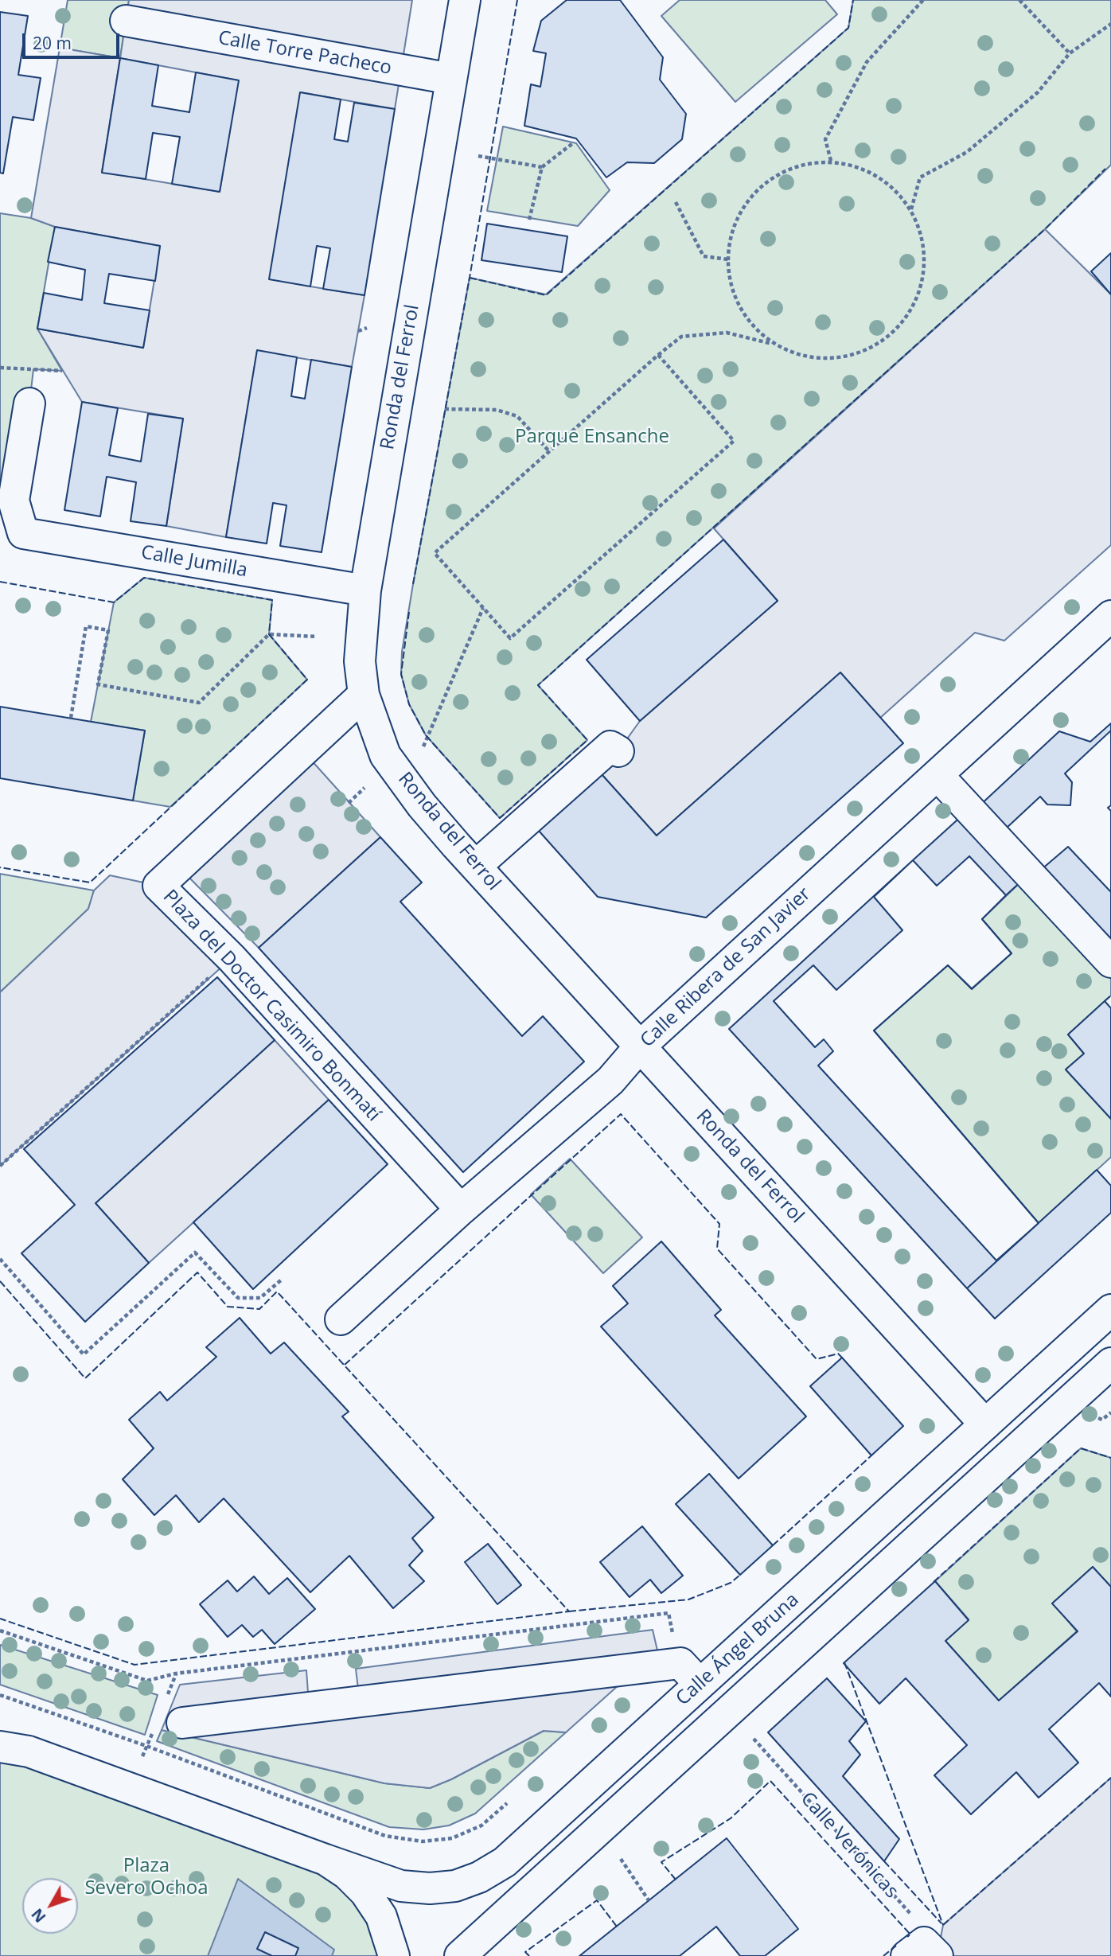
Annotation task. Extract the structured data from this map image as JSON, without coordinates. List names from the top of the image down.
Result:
{
  "streets": {
    "street": [
      "Calle Torre Pacheco",
      "Ronda del Ferrol",
      "Calle Jumilla",
      "Calle Ribera de San Javier",
      "Plaza del Doctor Casimiro Bonmatí",
      "Calle Ángel Bruna"
    ],
    "path": ["Calle Verónicas"]
  },
  "crossings": [
    ["Calle Torre Pacheco", "Ronda del Ferrol"],
    ["Ronda del Ferrol", "Calle Jumilla"],
    ["Ronda del Ferrol", "Calle Ribera de San Javier"],
    ["Ronda del Ferrol", "Plaza del Doctor Casimiro Bonmatí"],
    ["Ronda del Ferrol", "Calle Ángel Bruna"],
    ["Calle Ribera de San Javier", "Plaza del Doctor Casimiro Bonmatí"]
  ],
  "parks": ["Parque Ensanche", "Plaza Severo Ochoa"],
  "scale_bar": "20 m",
  "north": "bottom left"
}
